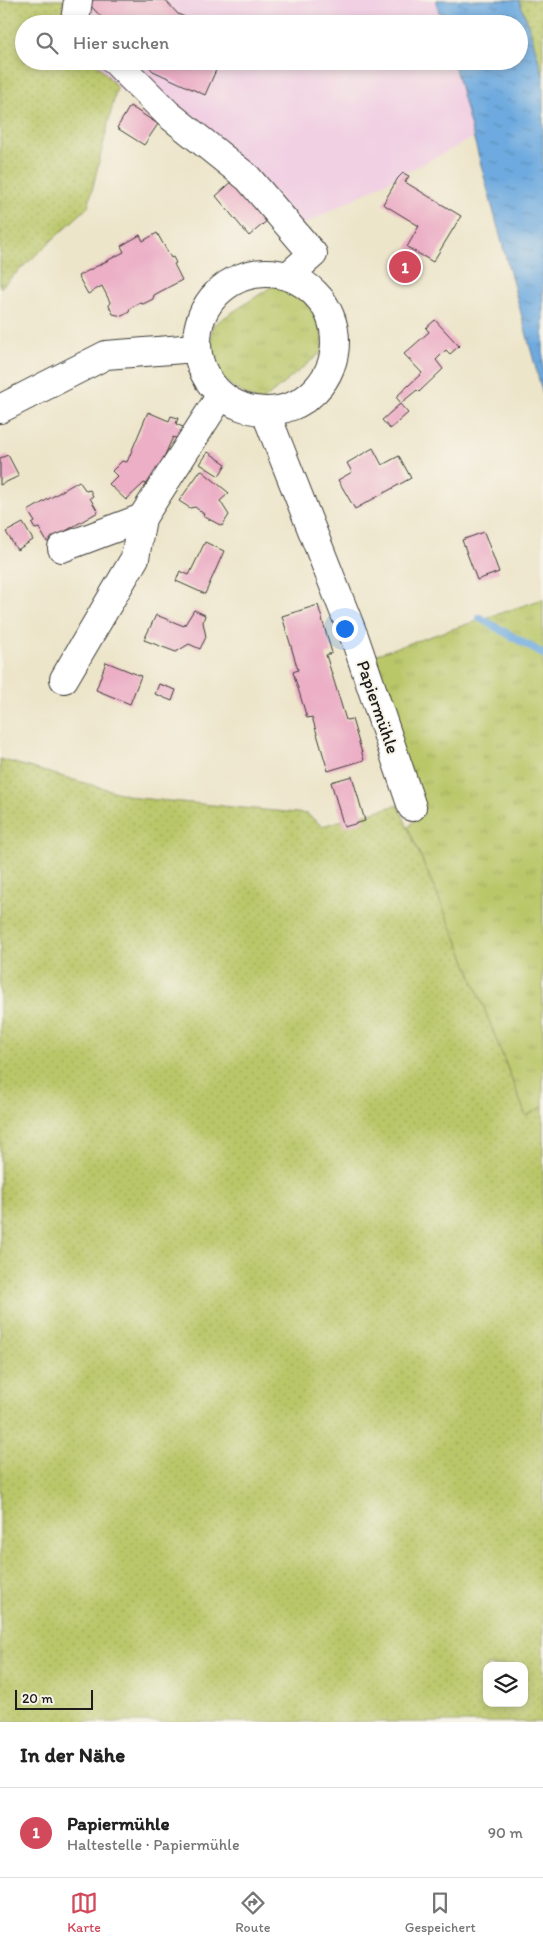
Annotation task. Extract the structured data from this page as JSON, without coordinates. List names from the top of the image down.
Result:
{
  "streets": {
    "street": ["Papiermühle"]
  },
  "scale_bar": "20 m",
  "page": {
    "search": "Hier suchen",
    "pins": "1",
    "scale": "20 m",
    "heading": "In der Nähe",
    "list": [
      {
        "mark": "1",
        "name": "Papiermühle",
        "note": "Haltestelle · Papiermühle",
        "value": "90 m"
      }
    ],
    "nav": ["Karte", "Route", "Gespeichert"]
  }
}
